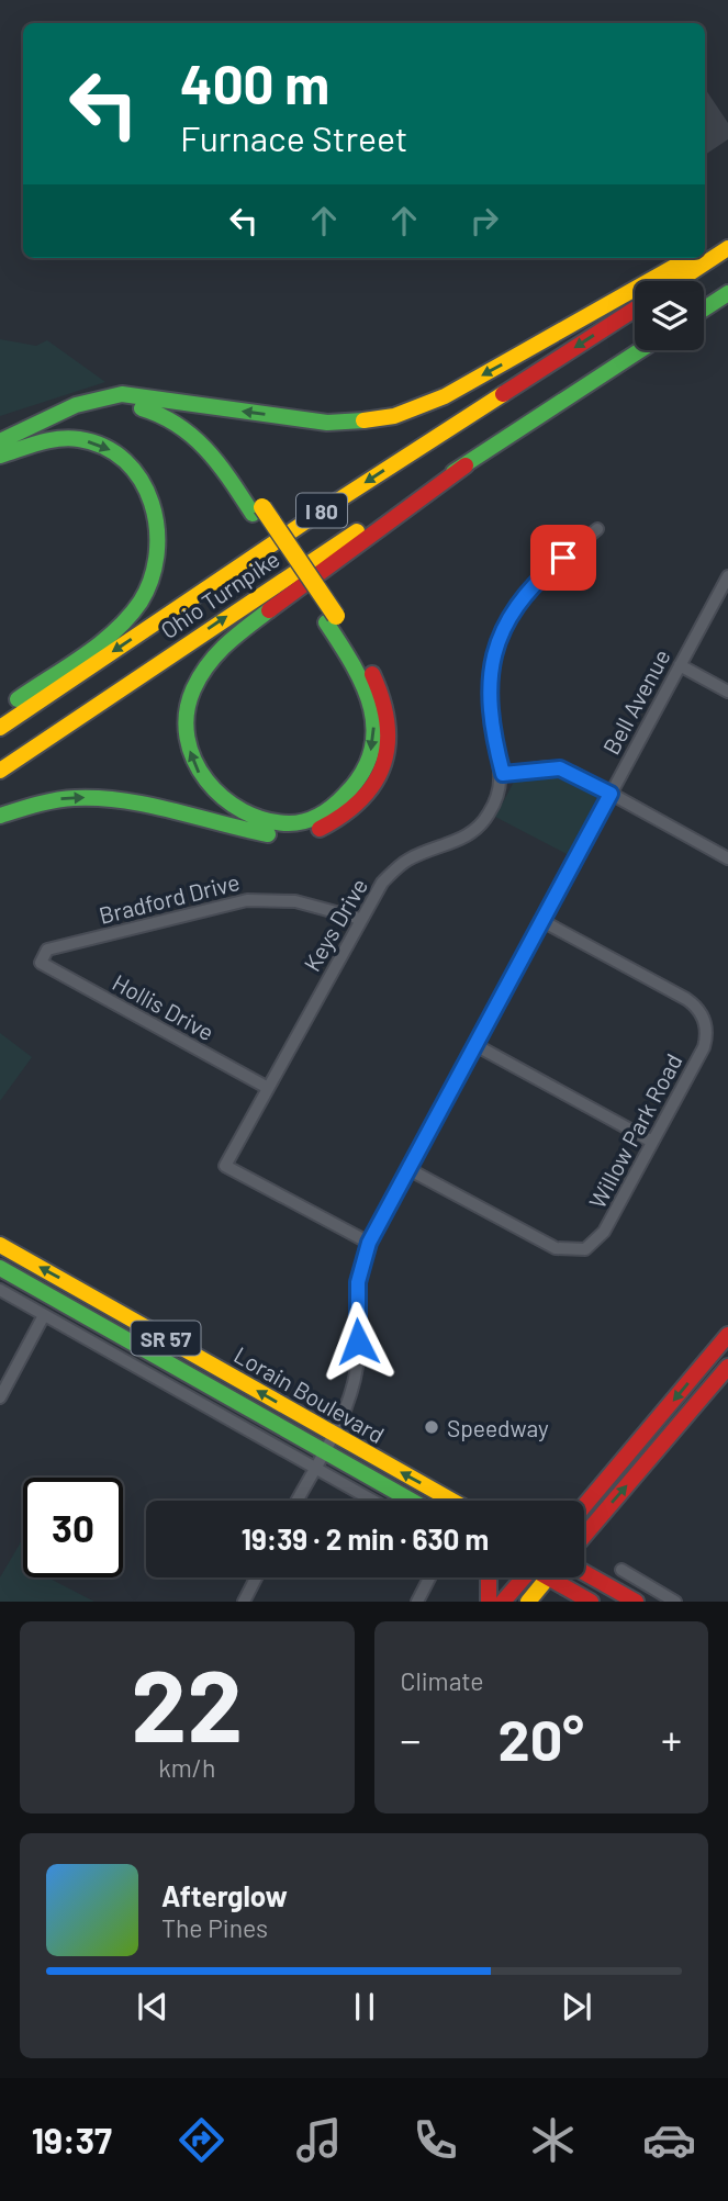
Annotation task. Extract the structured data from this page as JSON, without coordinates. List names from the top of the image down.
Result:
{
  "streets": {
    "main road": [
      "I 80",
      "Ohio Turnpike",
      "SR 57",
      "Lorain Boulevard"
    ],
    "street": [
      "Bell Avenue",
      "Bradford Drive",
      "Keys Drive",
      "Hollis Drive",
      "Willow Park Road"
    ]
  },
  "crossings": [
    ["Bell Avenue", "Keys Drive"],
    ["Bell Avenue", "Willow Park Road"],
    ["Bell Avenue", "Lorain Boulevard"],
    ["Bradford Drive", "Keys Drive"],
    ["Bradford Drive", "Hollis Drive"],
    ["Keys Drive", "Hollis Drive"]
  ],
  "places": ["Speedway"],
  "page": {
    "turn": ["400 m", "Furnace Street"],
    "limit": "30",
    "trip": "19:39 · 2 min · 630 m",
    "tile": [
      ["22", "km/h"],
      "Climate"
    ],
    "heat": ["−", "20°", "+"],
    "song": ["Afterglow", "The Pines"],
    "tabs": "19:37"
  }
}
